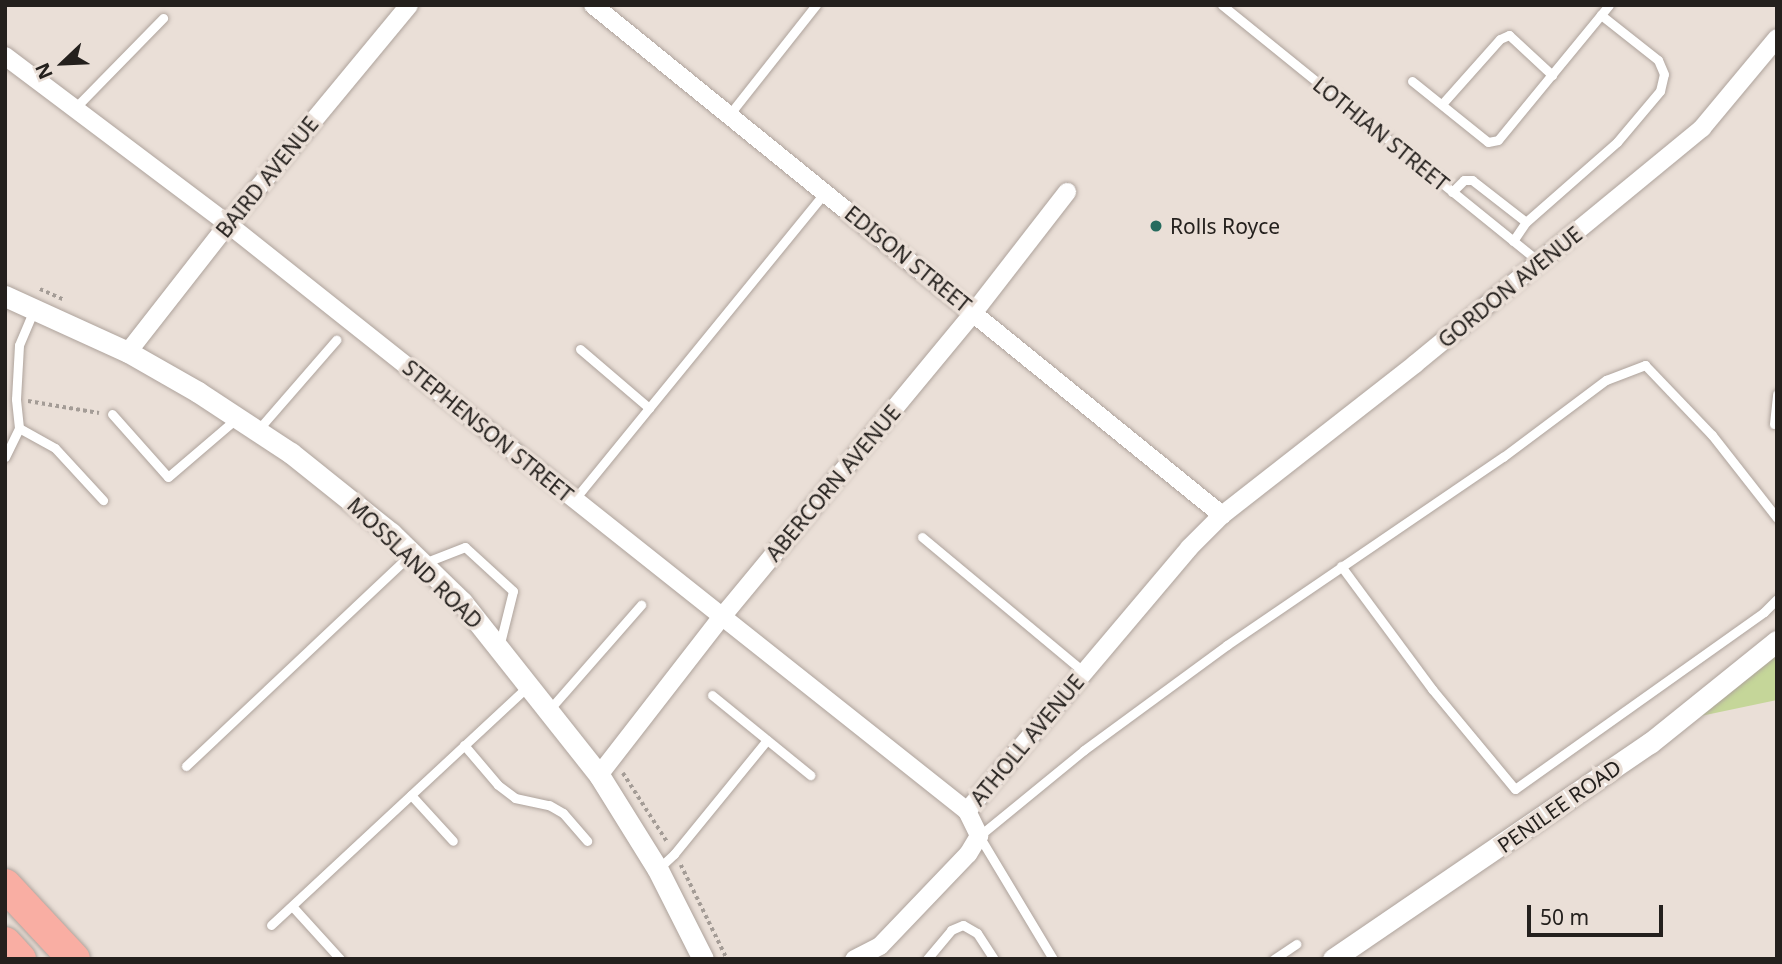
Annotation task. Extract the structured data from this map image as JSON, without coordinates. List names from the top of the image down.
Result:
{
  "streets": {
    "street": [
      "BAIRD AVENUE",
      "EDISON STREET",
      "GORDON AVENUE",
      "STEPHENSON STREET",
      "ABERCORN AVENUE",
      "MOSSLAND ROAD",
      "ATHOLL AVENUE",
      "PENILEE ROAD"
    ],
    "lane": ["LOTHIAN STREET"]
  },
  "crossings": [
    ["LOTHIAN STREET", "GORDON AVENUE"],
    ["BAIRD AVENUE", "STEPHENSON STREET"],
    ["BAIRD AVENUE", "MOSSLAND ROAD"],
    ["EDISON STREET", "GORDON AVENUE"],
    ["EDISON STREET", "ABERCORN AVENUE"],
    ["EDISON STREET", "ATHOLL AVENUE"],
    ["GORDON AVENUE", "ATHOLL AVENUE"],
    ["STEPHENSON STREET", "ABERCORN AVENUE"],
    ["STEPHENSON STREET", "ATHOLL AVENUE"],
    ["ABERCORN AVENUE", "MOSSLAND ROAD"]
  ],
  "places": ["Rolls Royce"],
  "scale_bar": "50 m",
  "north": "bottom left"
}
